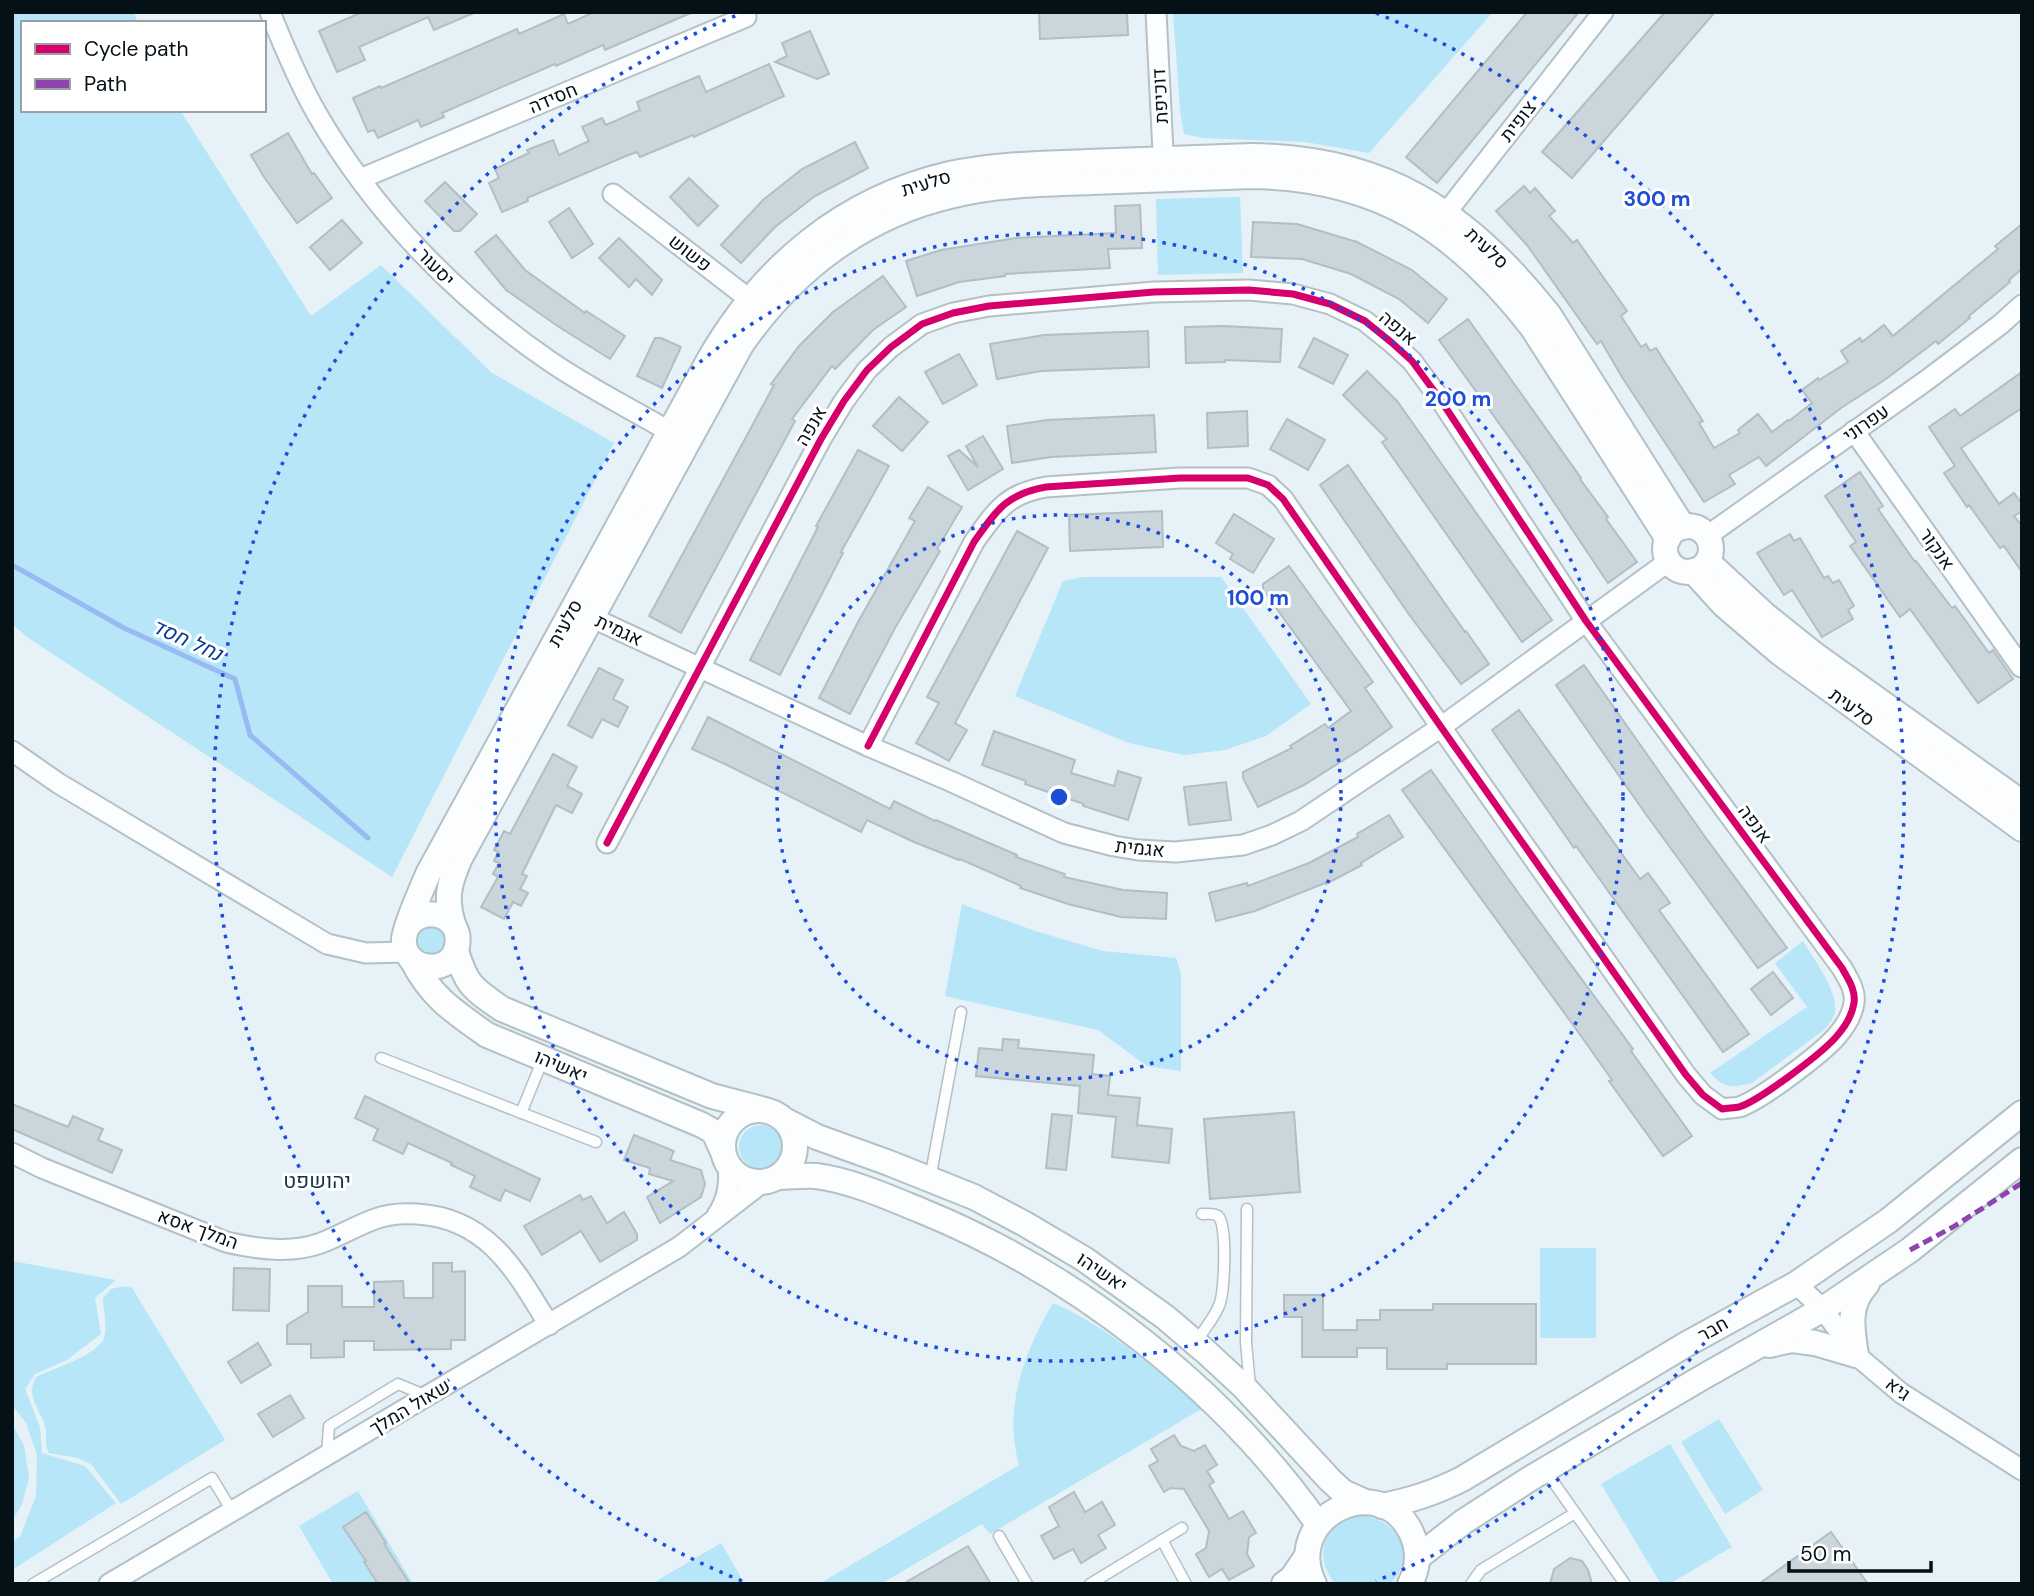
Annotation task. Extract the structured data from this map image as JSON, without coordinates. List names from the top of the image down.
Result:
{
  "streets": {
    "street": [
      "דוכיפת",
      "חסידה",
      "צופית",
      "סלעית",
      "פשוש",
      "יסעור",
      "אנפה",
      "עפרוני",
      "אנקור",
      "אגמית",
      "יאשיהו",
      "המלך אסא",
      "חבר",
      "גיא",
      "שאול המלך"
    ]
  },
  "crossings": [
    ["דוכיפת", "סלעית"],
    ["חסידה", "יסעור"],
    ["צופית", "סלעית"],
    ["סלעית", "פשוש"],
    ["סלעית", "יסעור"],
    ["סלעית", "עפרוני"],
    ["סלעית", "אגמית"],
    ["סלעית", "יאשיהו"],
    ["אנפה", "אגמית"],
    ["עפרוני", "אנקור"],
    ["עפרוני", "אגמית"],
    ["יאשיהו", "חבר"],
    ["יאשיהו", "שאול המלך"],
    ["המלך אסא", "שאול המלך"],
    ["חבר", "גיא"]
  ],
  "districts": ["יהושפט"],
  "water": ["נחל חסד"],
  "legend": ["Cycle path", "Path"],
  "scale_bar": "50 m",
  "rings": ["300 m", "200 m", "100 m"]
}
